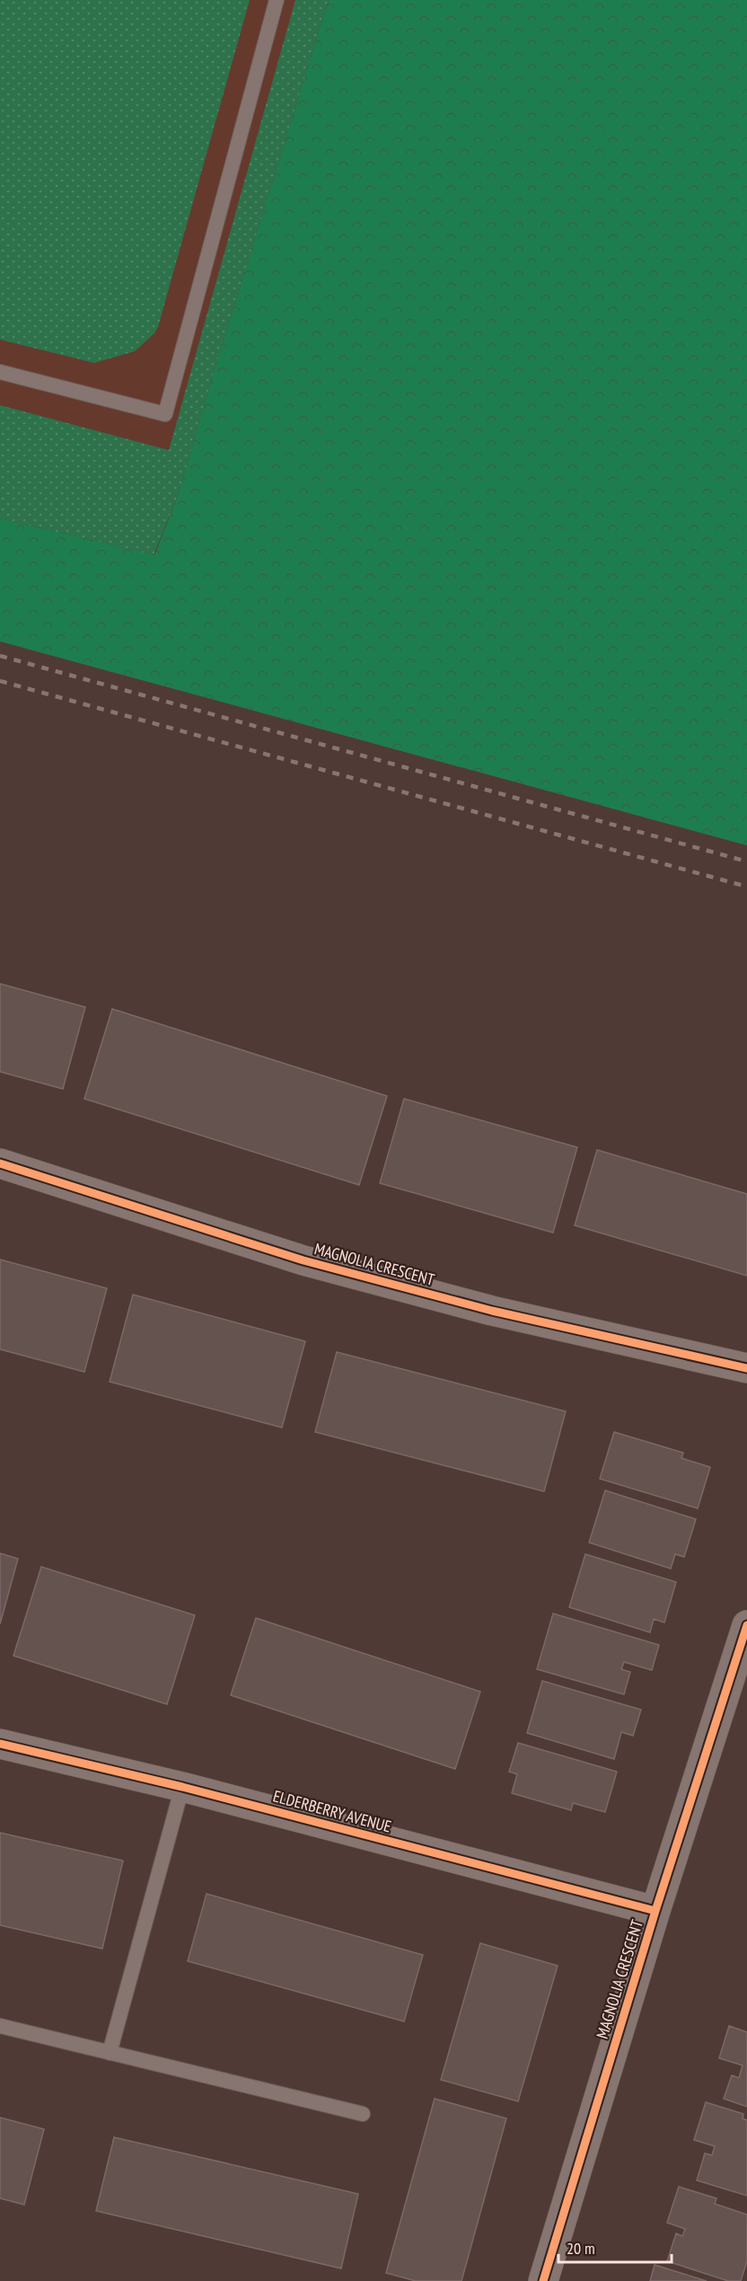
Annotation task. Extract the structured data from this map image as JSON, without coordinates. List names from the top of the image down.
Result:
{
  "streets": {
    "street": ["MAGNOLIA CRESCENT", "ELDERBERRY AVENUE"]
  },
  "crossings": [
    ["MAGNOLIA CRESCENT", "ELDERBERRY AVENUE"]
  ],
  "scale_bar": "20 m"
}
